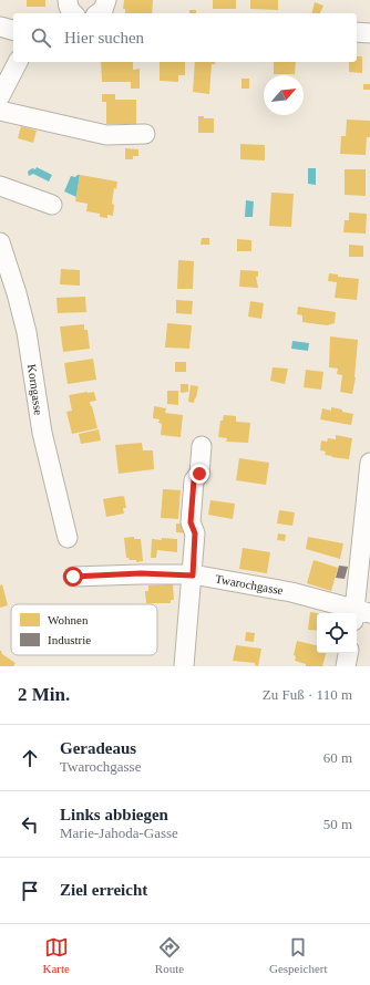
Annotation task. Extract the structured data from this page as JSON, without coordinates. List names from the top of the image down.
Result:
{
  "streets": {
    "street": ["Korngasse", "Twarochgasse"]
  },
  "legend": ["Wohnen", "Industrie"],
  "north": "top right",
  "page": {
    "search": "Hier suchen",
    "heading": ["2 Min.", "Zu Fuß · 110 m"],
    "list": [
      ["Geradeaus", "Twarochgasse", "60 m"],
      ["Links abbiegen", "Marie-Jahoda-Gasse", "50 m"],
      "Ziel erreicht"
    ],
    "nav": ["Karte", "Route", "Gespeichert"]
  }
}
